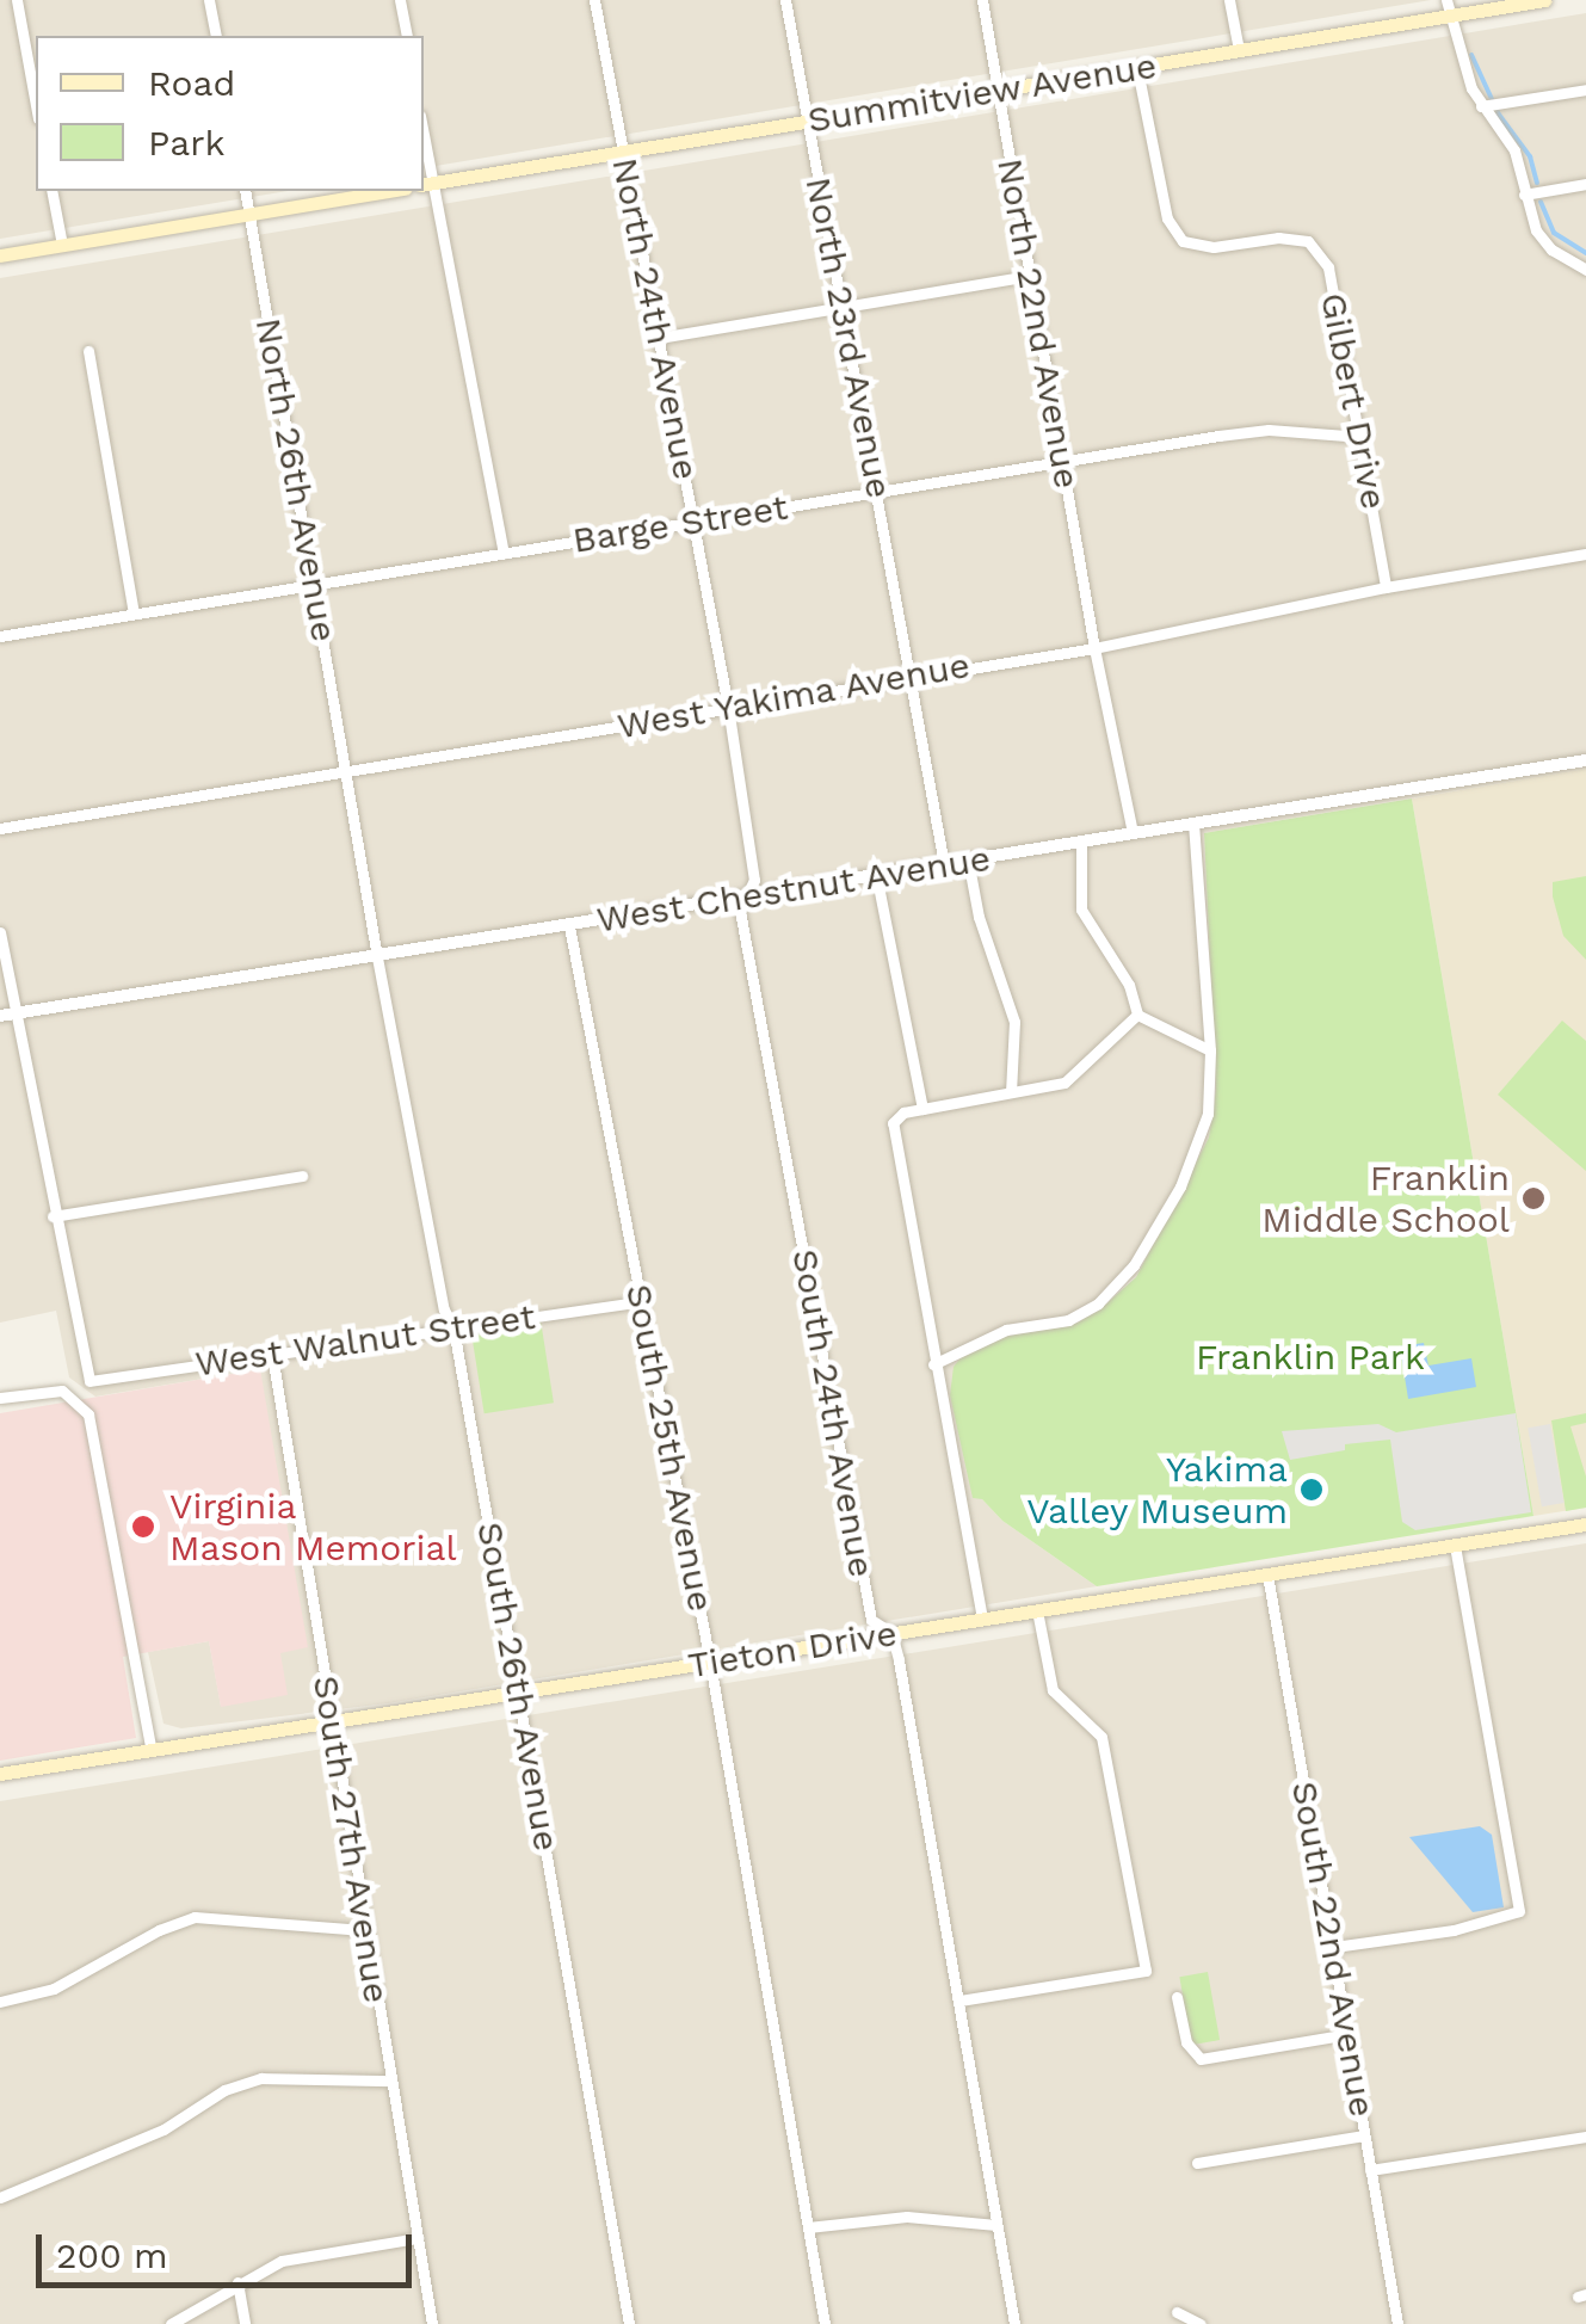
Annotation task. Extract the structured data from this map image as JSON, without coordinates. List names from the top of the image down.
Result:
{
  "streets": {
    "main road": ["Summitview Avenue", "Tieton Drive"],
    "street": [
      "North 24th Avenue",
      "North 22nd Avenue",
      "North 23rd Avenue",
      "Gilbert Drive",
      "North 26th Avenue",
      "Barge Street",
      "West Yakima Avenue",
      "West Chestnut Avenue",
      "West Walnut Street",
      "South 24th Avenue",
      "South 25th Avenue",
      "South 26th Avenue",
      "South 27th Avenue",
      "South 22nd Avenue"
    ]
  },
  "crossings": [
    ["Summitview Avenue", "North 24th Avenue"],
    ["Summitview Avenue", "North 22nd Avenue"],
    ["Summitview Avenue", "North 23rd Avenue"],
    ["Summitview Avenue", "Gilbert Drive"],
    ["North 24th Avenue", "Barge Street"],
    ["North 24th Avenue", "West Yakima Avenue"],
    ["North 24th Avenue", "South 24th Avenue"],
    ["North 22nd Avenue", "Barge Street"],
    ["North 22nd Avenue", "West Yakima Avenue"],
    ["North 23rd Avenue", "Barge Street"],
    ["North 23rd Avenue", "West Yakima Avenue"],
    ["North 23rd Avenue", "West Chestnut Avenue"],
    ["Gilbert Drive", "Barge Street"],
    ["Gilbert Drive", "West Yakima Avenue"],
    ["North 26th Avenue", "Barge Street"],
    ["North 26th Avenue", "West Yakima Avenue"],
    ["North 26th Avenue", "South 26th Avenue"],
    ["West Yakima Avenue", "South 24th Avenue"],
    ["West Yakima Avenue", "South 26th Avenue"],
    ["West Chestnut Avenue", "South 24th Avenue"],
    ["West Chestnut Avenue", "South 25th Avenue"],
    ["West Chestnut Avenue", "South 26th Avenue"],
    ["West Walnut Street", "South 25th Avenue"],
    ["West Walnut Street", "South 26th Avenue"],
    ["West Walnut Street", "South 27th Avenue"],
    ["South 24th Avenue", "Tieton Drive"],
    ["South 25th Avenue", "Tieton Drive"],
    ["Tieton Drive", "South 26th Avenue"],
    ["Tieton Drive", "South 27th Avenue"],
    ["Tieton Drive", "South 22nd Avenue"]
  ],
  "parks": ["Franklin Park"],
  "places": ["Franklin Middle School", "Yakima Valley Museum", "Virginia Mason Memorial"],
  "legend": ["Road", "Park"],
  "scale_bar": "200 m"
}
